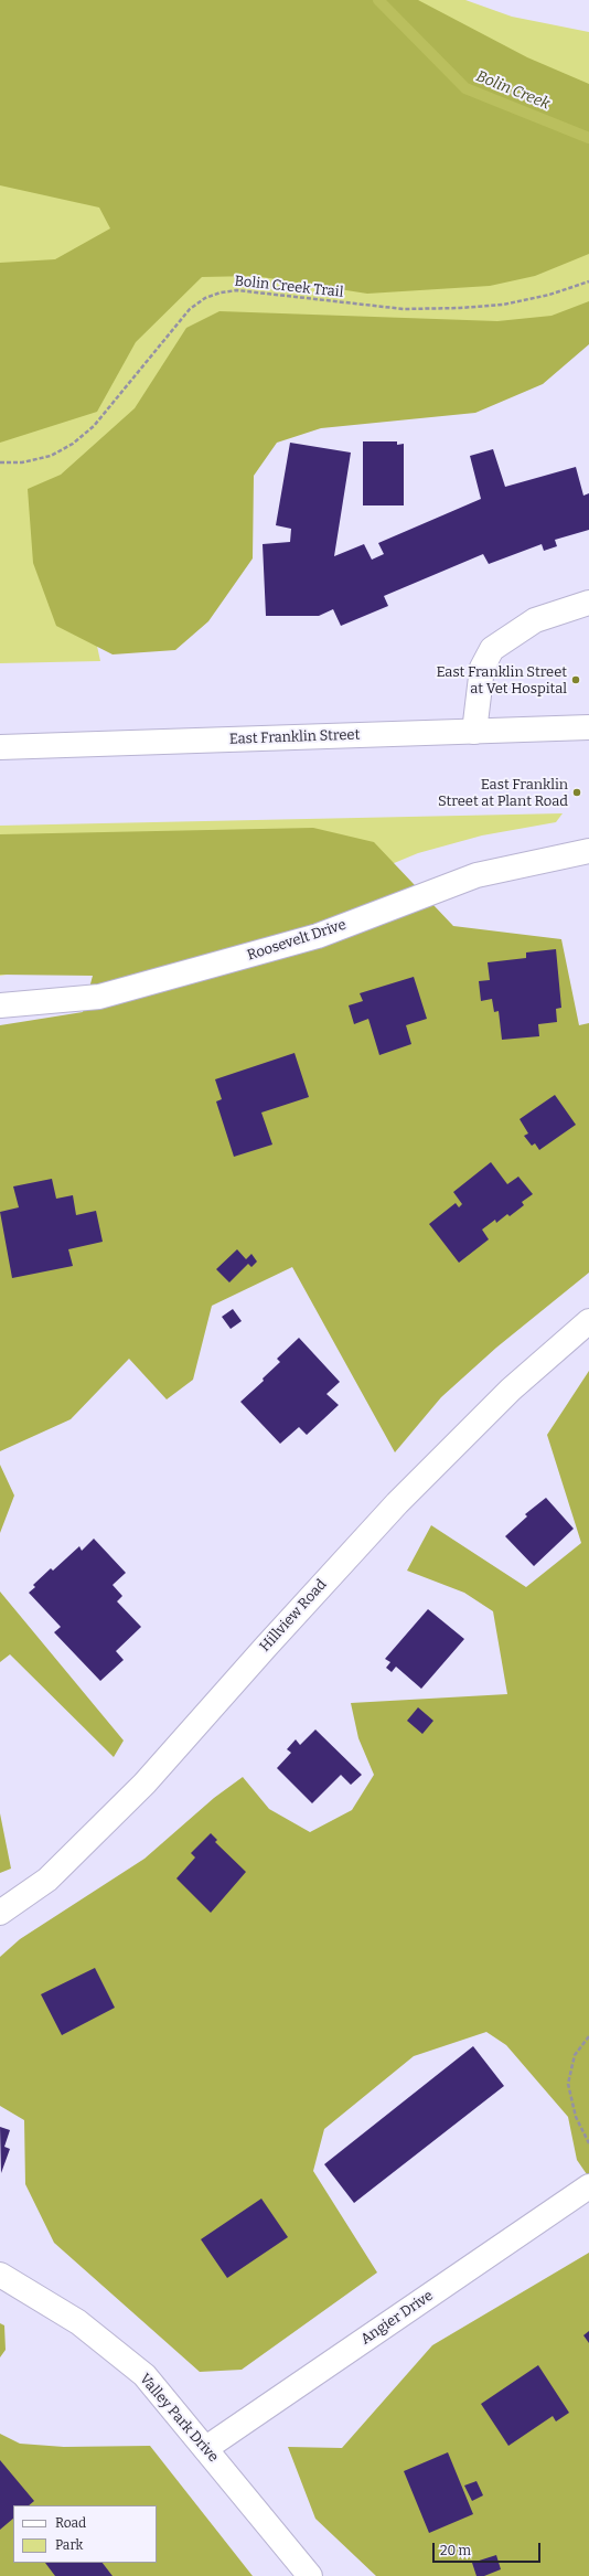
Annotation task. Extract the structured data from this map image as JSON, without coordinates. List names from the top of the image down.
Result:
{
  "streets": {
    "street": [
      "East Franklin Street",
      "Roosevelt Drive",
      "Hillview Road",
      "Angier Drive",
      "Valley Park Drive"
    ],
    "path": ["Bolin Creek Trail"]
  },
  "crossings": [
    ["Angier Drive", "Valley Park Drive"]
  ],
  "water": ["Bolin Creek"],
  "places": ["East Franklin Street at Vet Hospital", "East Franklin Street at Plant Road"],
  "legend": ["Road", "Park"],
  "scale_bar": "20 m"
}
